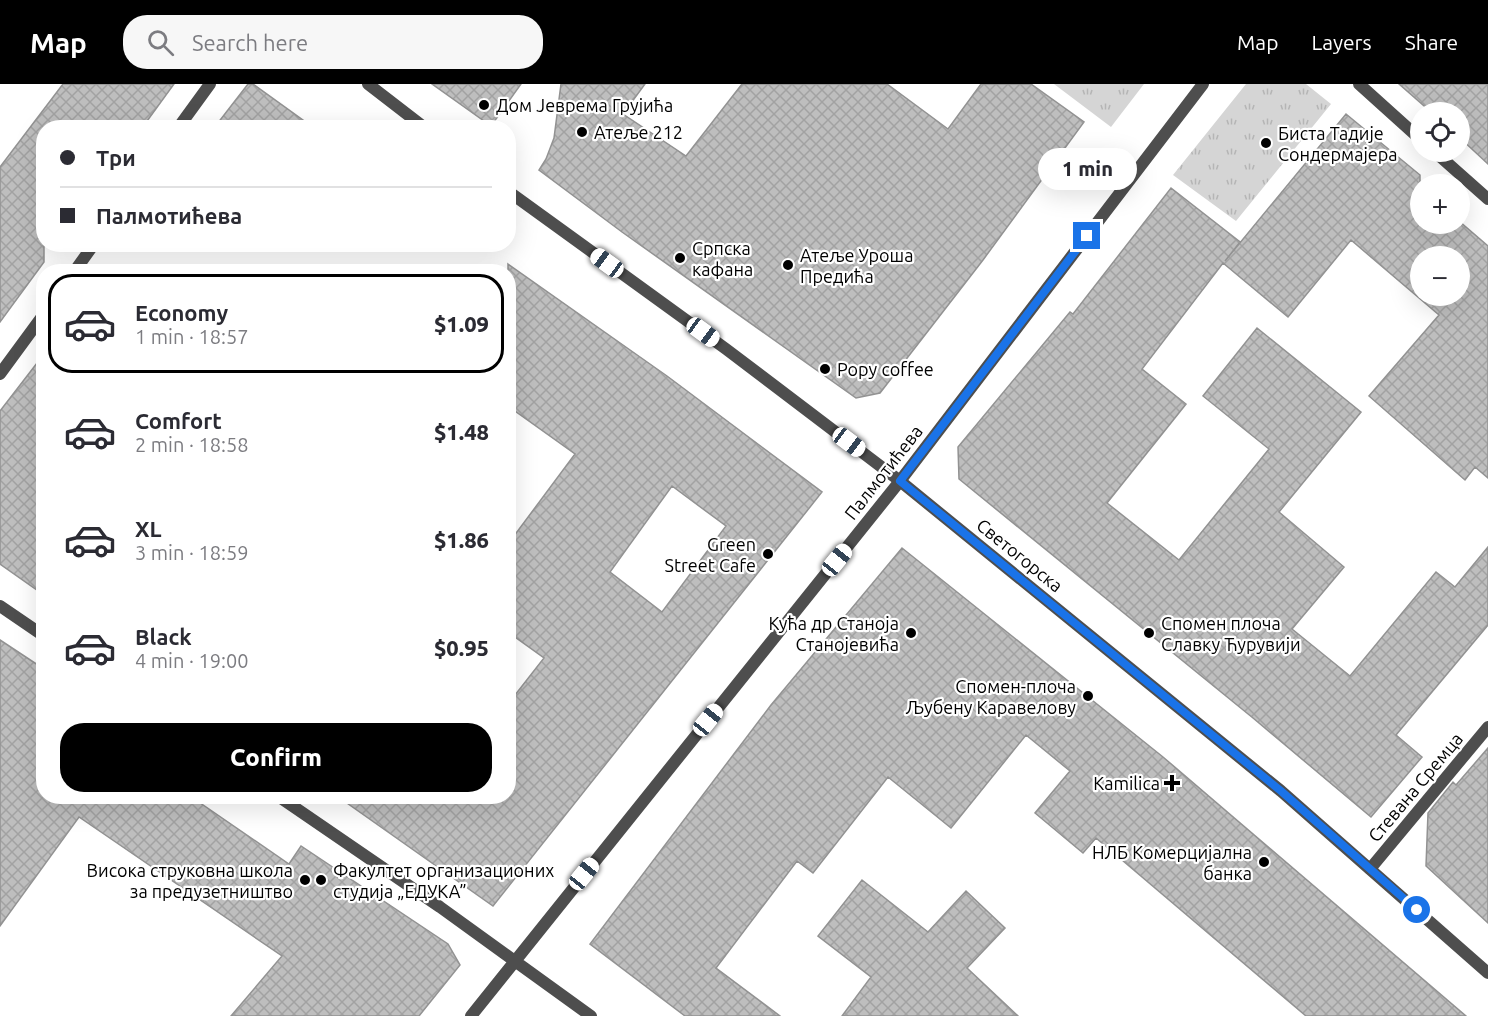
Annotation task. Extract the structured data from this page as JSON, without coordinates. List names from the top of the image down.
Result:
{
  "streets": {
    "street": ["Палмотићева", "Светогорска", "Стевана Сремца"]
  },
  "crossings": [
    ["Палмотићева", "Светогорска"],
    ["Светогорска", "Стевана Сремца"]
  ],
  "places": {
    "other": [
      "Дом Јеврема Грујића",
      "Атеље 212",
      "Биста Тадије Сондермајера",
      "Српска кафана",
      "Атеље Уроша Предића",
      "Popy coffee",
      "Green Street Cafe",
      "Кућа др Станоја Станојевића",
      "Спомен плоча Славку Ћурувији",
      "Спомен-плоча Љубену Каравелову",
      "НЛБ Комерцијална банка",
      "Висока струковна школа за предузетништво",
      "Факултет организационих студија „ЕДУКА”"
    ],
    "health": ["Kamilica"]
  },
  "page": {
    "header": "Map",
    "search": "Search here",
    "nav": ["Map", "Layers", "Share"],
    "map_buttons": ["+", "−"],
    "banner": ["Три", "Палмотићева"],
    "bubble": "1 min",
    "list": [
      {
        "name": "Economy",
        "note": "1 min · 18:57",
        "value": "$1.09"
      },
      {
        "name": "Comfort",
        "note": "2 min · 18:58",
        "value": "$1.48"
      },
      {
        "name": "XL",
        "note": "3 min · 18:59",
        "value": "$1.86"
      },
      {
        "name": "Black",
        "note": "4 min · 19:00",
        "value": "$0.95"
      }
    ],
    "buttons": "Confirm"
  }
}
